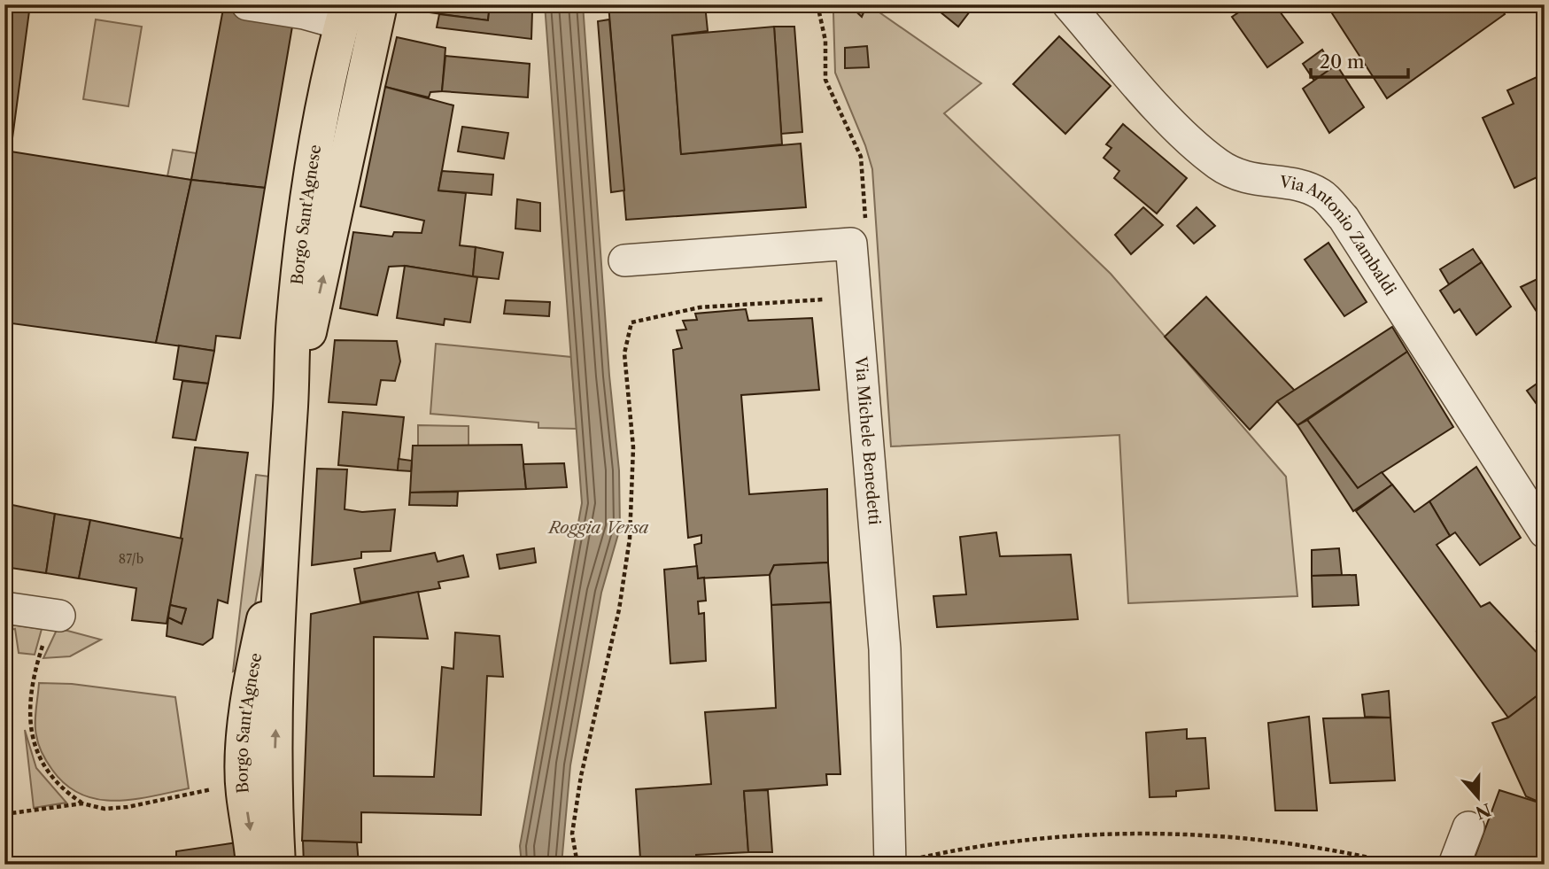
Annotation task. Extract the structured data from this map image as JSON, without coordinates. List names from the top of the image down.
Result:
{
  "streets": {
    "main road": ["Borgo Sant'Agnese"],
    "street": ["Via Antonio Zambaldi", "Via Michele Benedetti"]
  },
  "water": ["Roggia Versa"],
  "house_numbers": ["87/b"],
  "scale_bar": "20 m",
  "north": "bottom"
}
